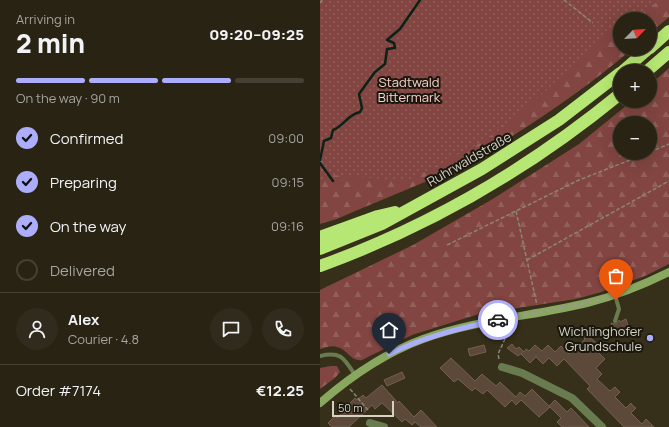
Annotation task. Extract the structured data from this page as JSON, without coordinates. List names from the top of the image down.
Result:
{
  "streets": {
    "highway": ["Ruhrwaldstraße"]
  },
  "parks": ["Stadtwald Bittermark"],
  "places": ["Wichlinghofer Grundschule"],
  "scale_bar": "50 m",
  "north": "top right",
  "page": {
    "heading": ["2 min", "Arriving in", "09:20–09:25"],
    "panel": [
      "Alex",
      "Courier · 4.8",
      "Order #7174",
      "€12.25"
    ],
    "map_buttons": ["+", "−"],
    "bar": "On the way · 90 m",
    "list": [
      ["Confirmed", "09:00"],
      ["Preparing", "09:15"],
      ["On the way", "09:16"],
      "Delivered"
    ],
    "scale": "50 m"
  }
}
